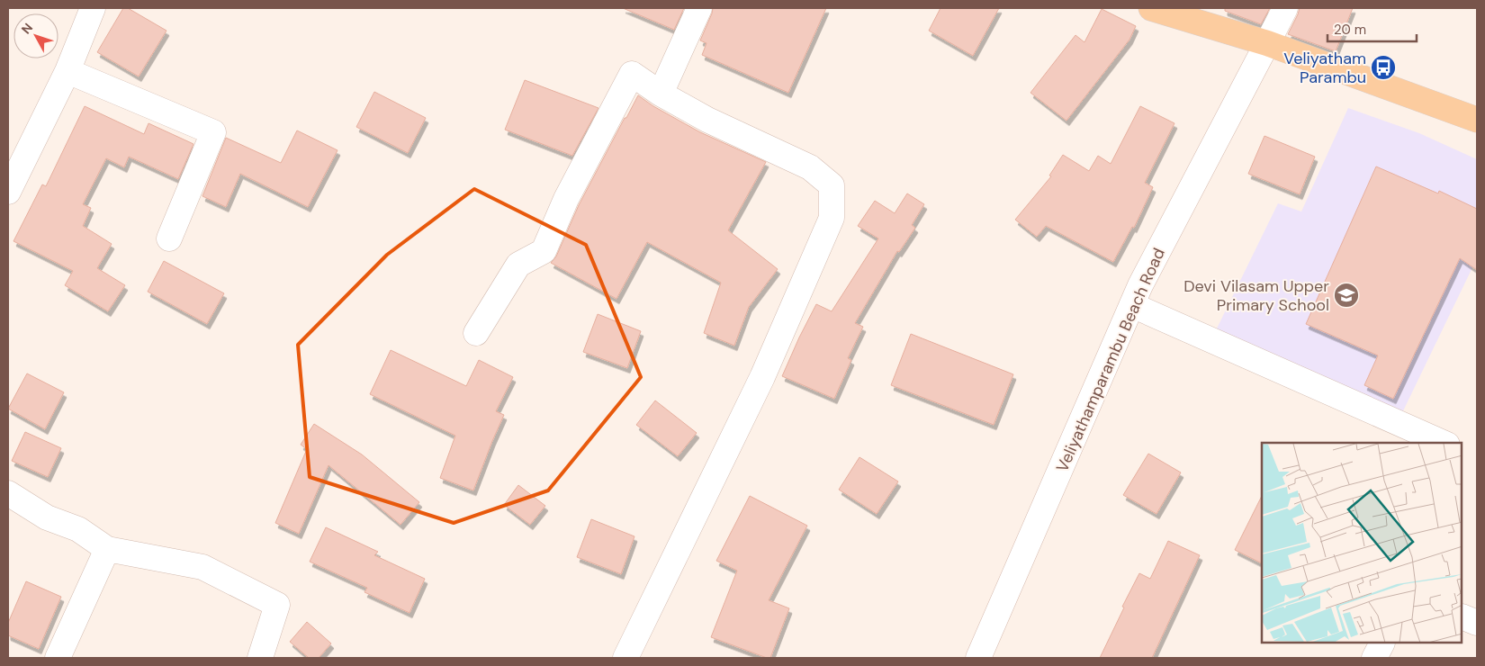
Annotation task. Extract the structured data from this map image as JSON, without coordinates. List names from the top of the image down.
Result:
{
  "streets": {
    "street": ["Veliyathamparambu Beach Road"]
  },
  "places": {
    "bus stop": ["Veliyatham Parambu"],
    "school or university": ["Devi Vilasam Upper Primary School"]
  },
  "scale_bar": "20 m",
  "north": "top left"
}
